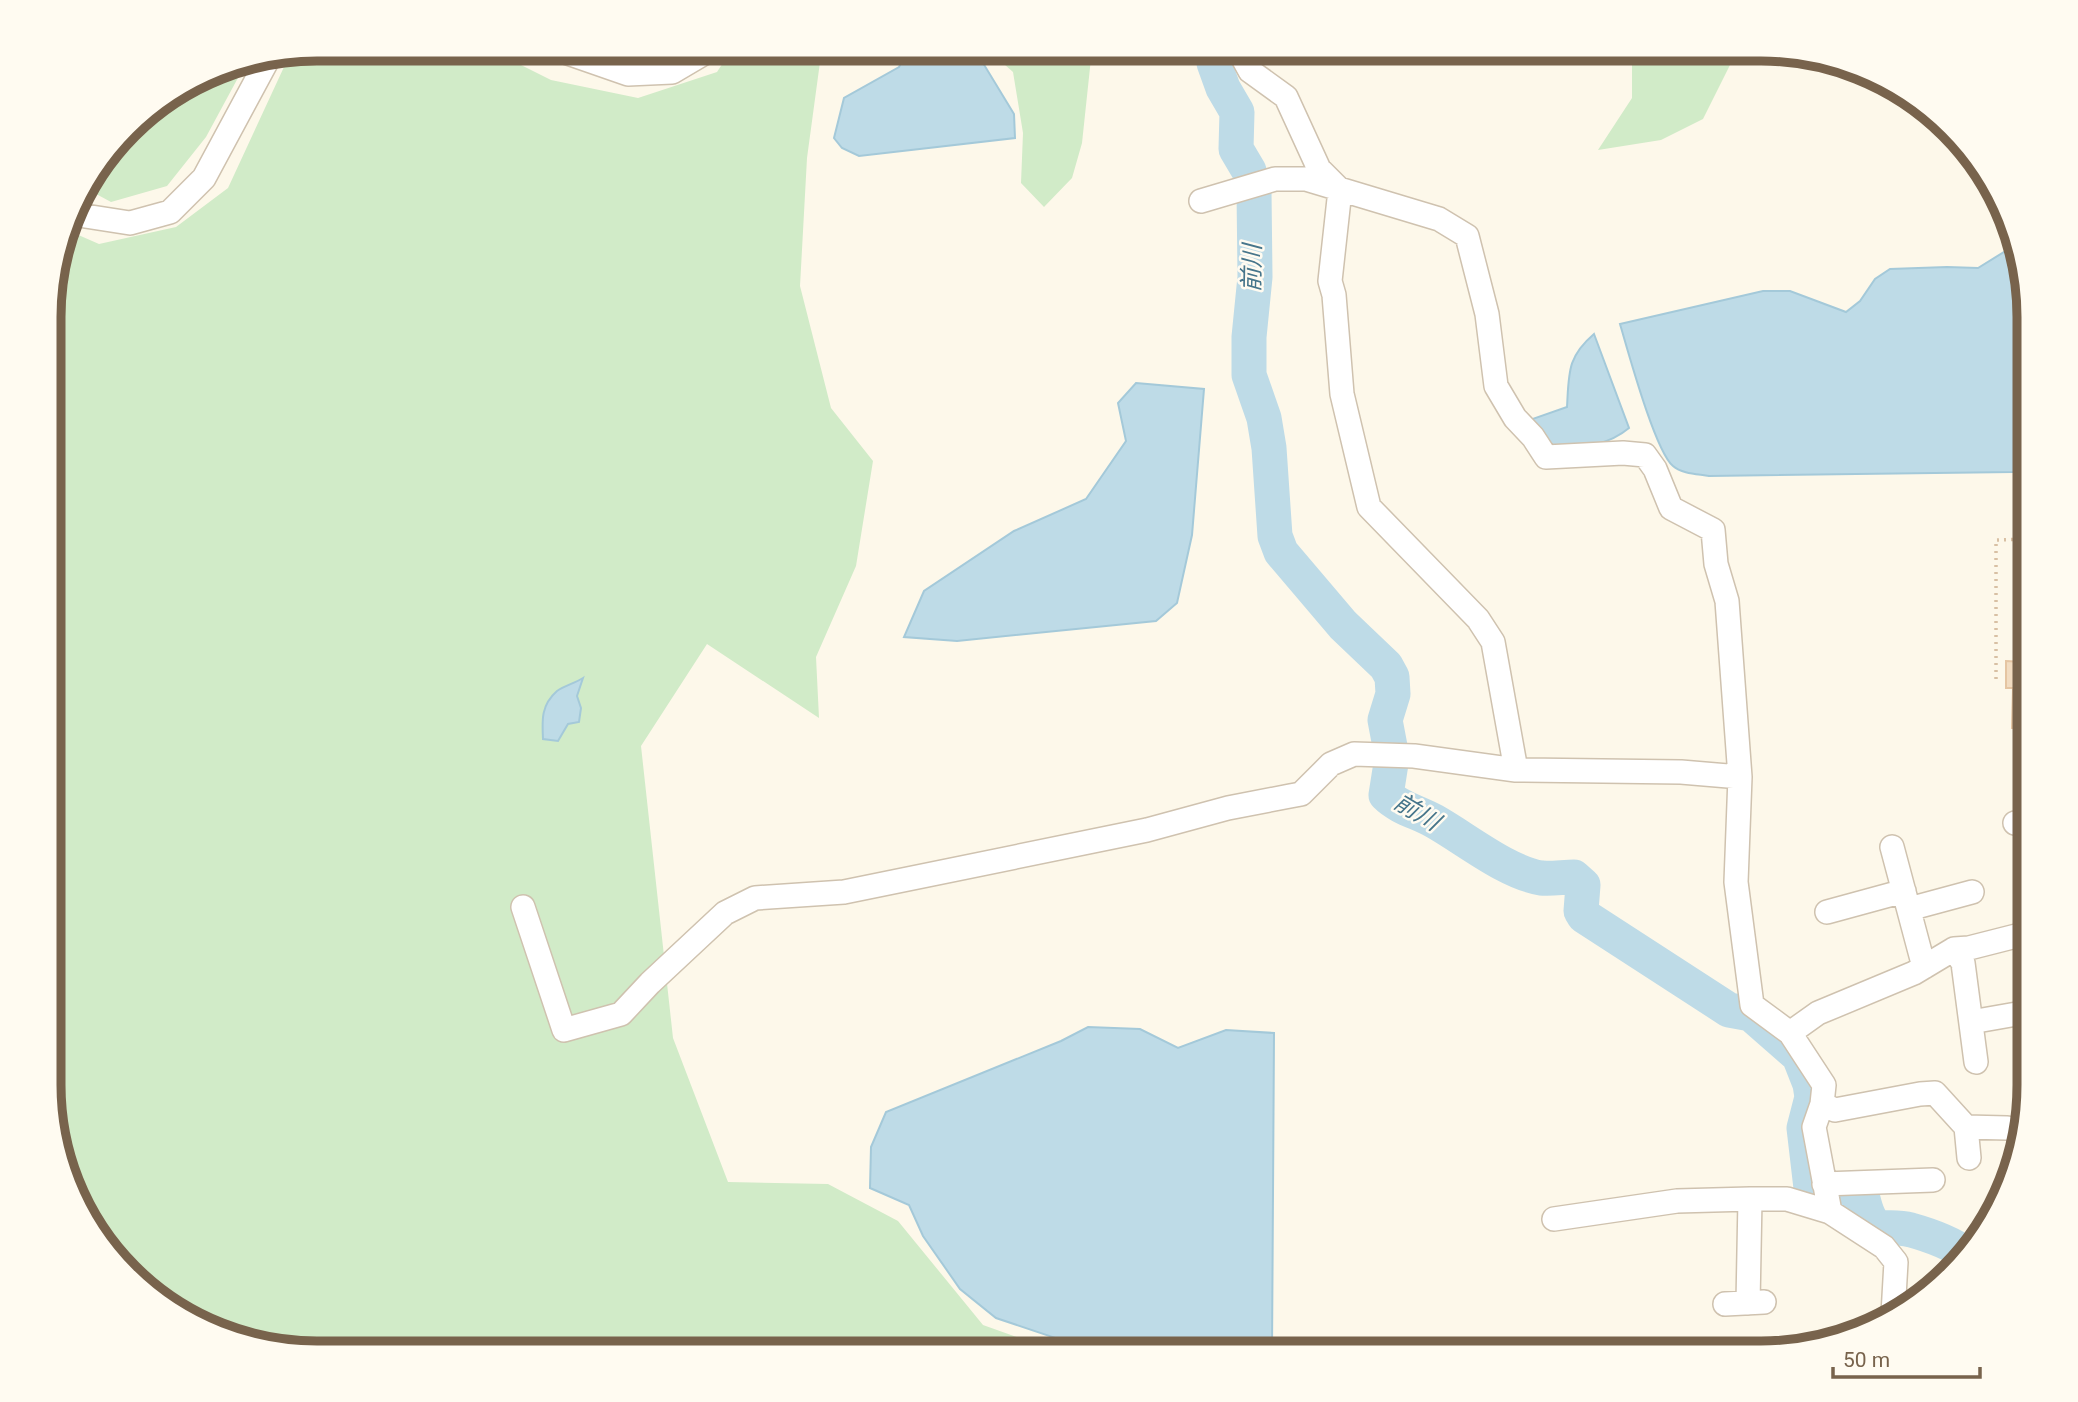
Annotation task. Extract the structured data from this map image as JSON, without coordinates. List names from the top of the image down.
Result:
{
  "water": ["前川"],
  "scale_bar": "50 m"
}
